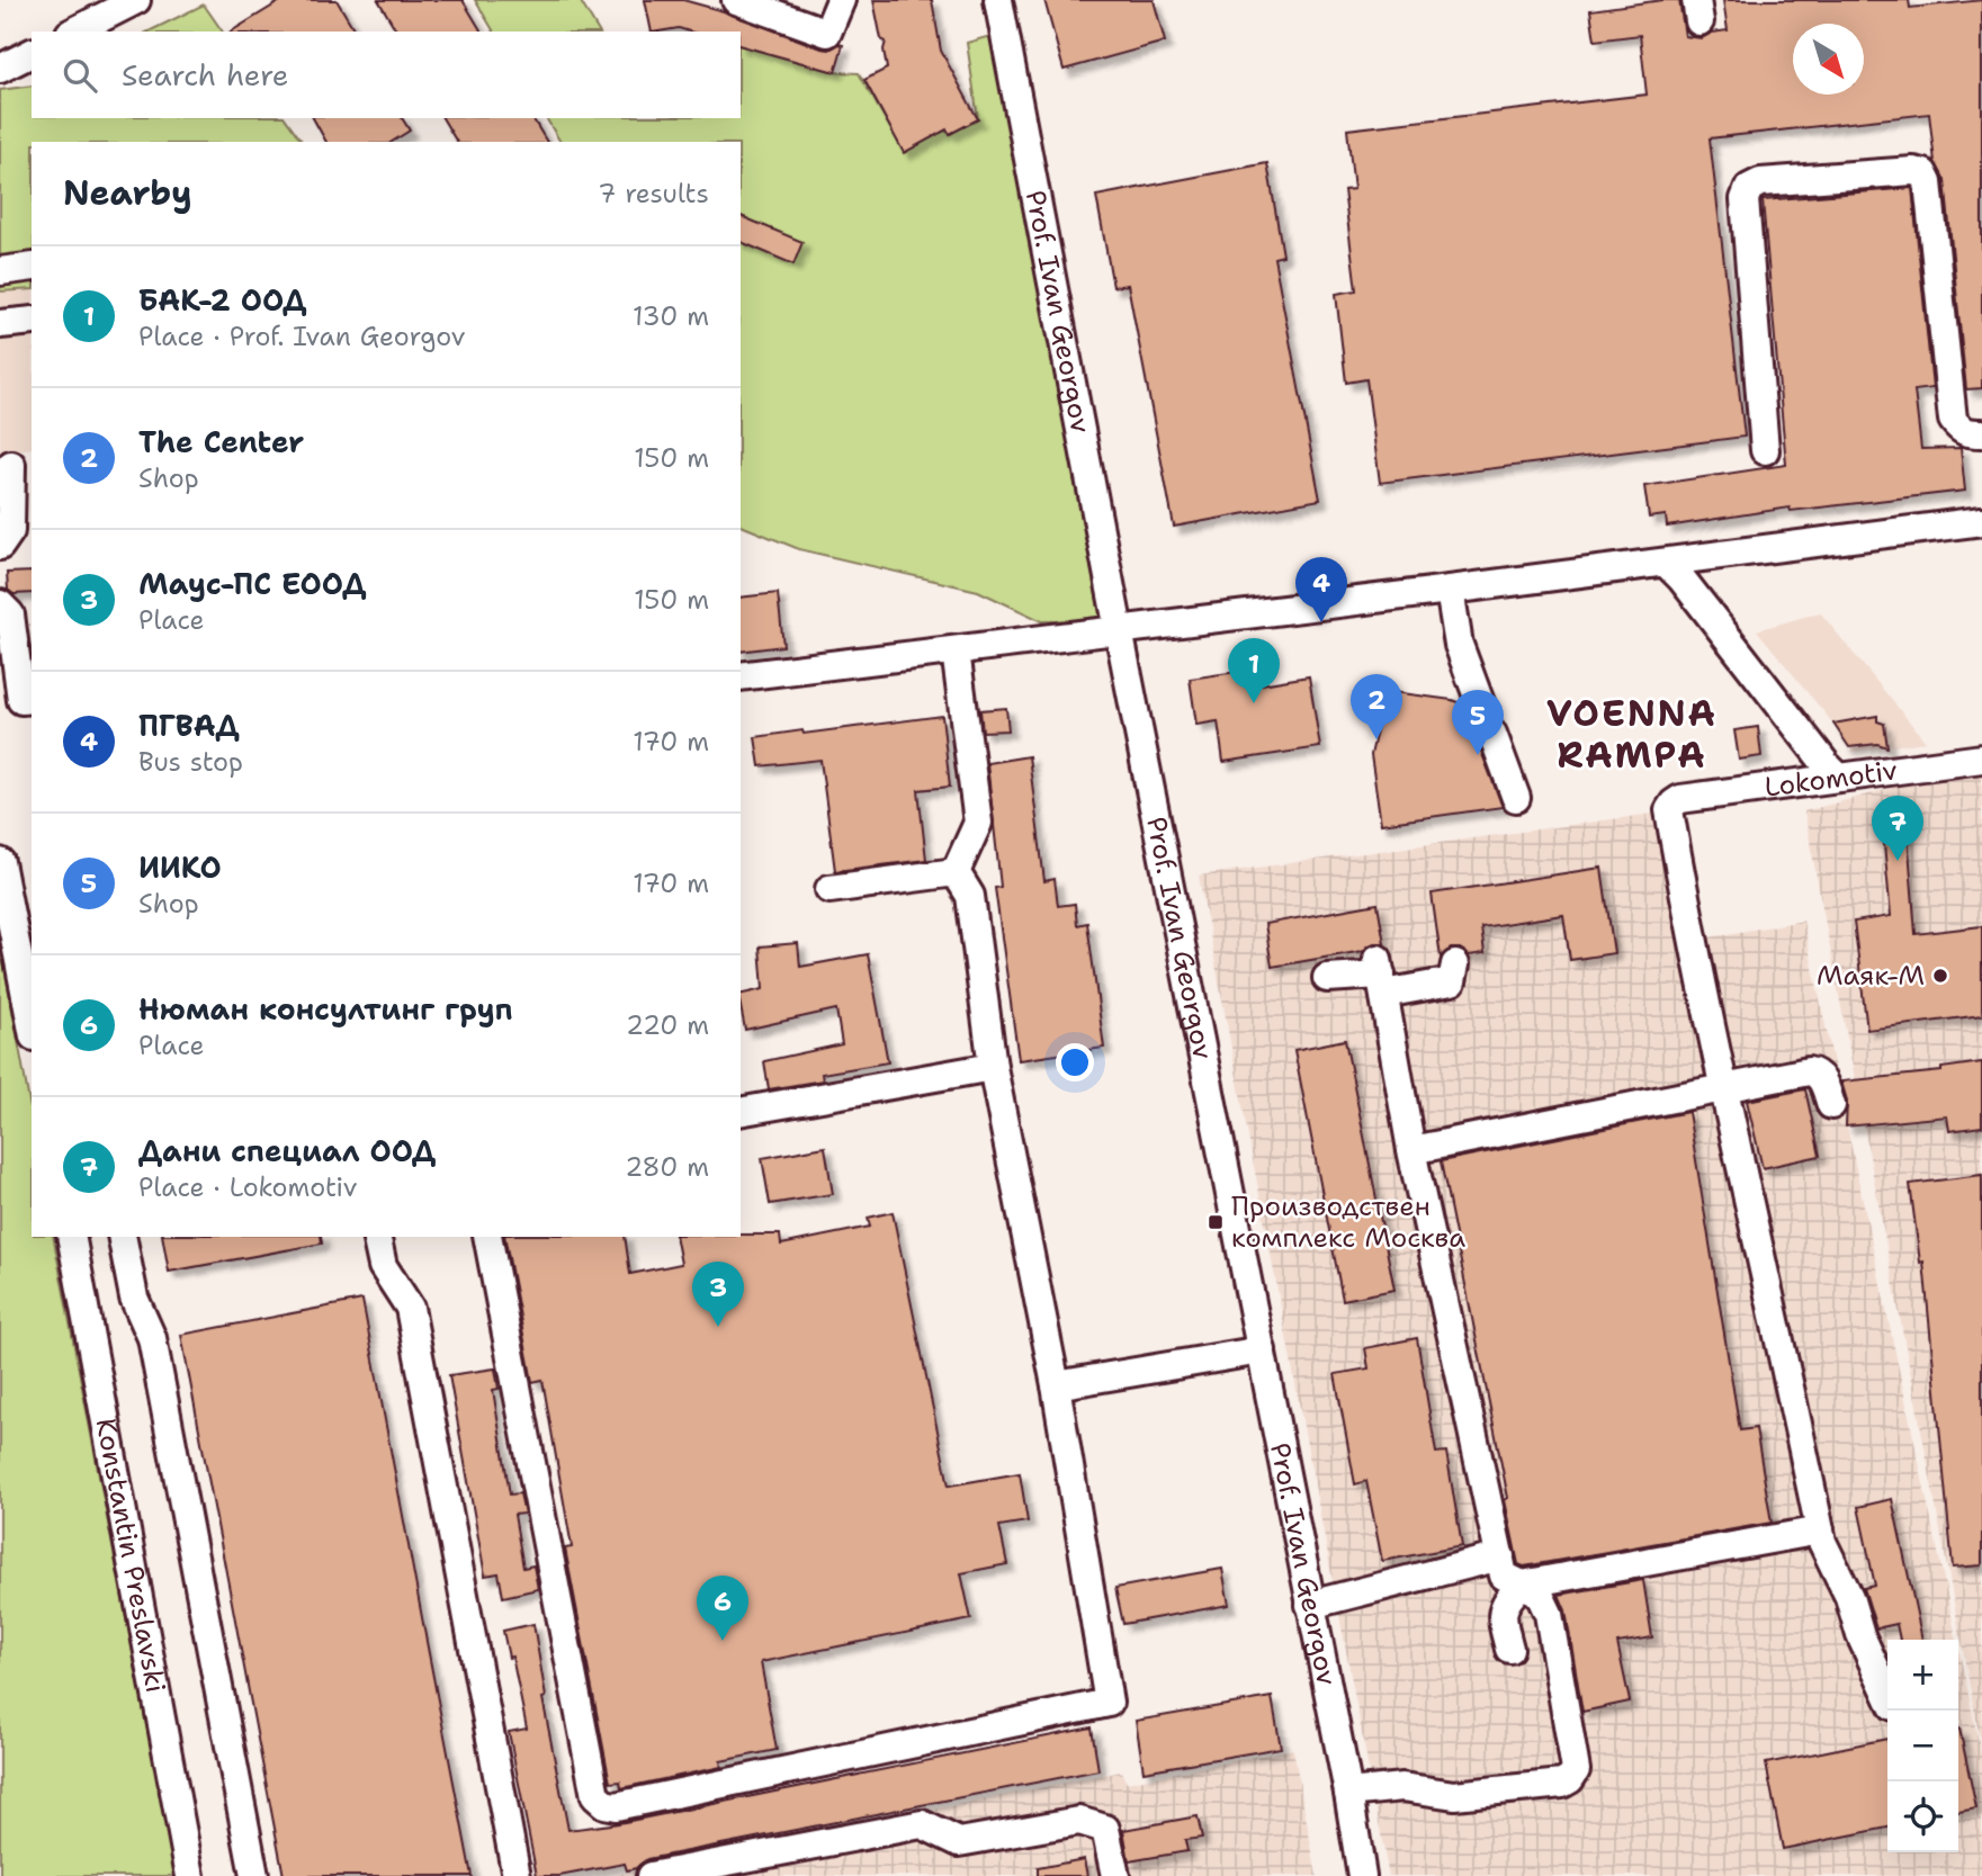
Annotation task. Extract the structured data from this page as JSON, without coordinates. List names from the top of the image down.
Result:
{
  "streets": {
    "street": ["Prof. Ivan Georgov", "Lokomotiv", "Konstantin Preslavski"]
  },
  "districts": ["VOENNA RAMPA"],
  "places": {
    "other": ["Маяк-М"],
    "transit": ["Производствен комплекс Москва"]
  },
  "north": "bottom right",
  "page": {
    "search": "Search here",
    "heading": ["Nearby", "7 results"],
    "list": [
      {
        "mark": "1",
        "name": "БАК-2 ООД",
        "note": "Place · Prof. Ivan Georgov",
        "value": "130 m"
      },
      {
        "mark": "2",
        "name": "The Center",
        "note": "Shop",
        "value": "150 m"
      },
      {
        "mark": "3",
        "name": "Маус-ПС ЕООД",
        "note": "Place",
        "value": "150 m"
      },
      {
        "mark": "4",
        "name": "ПГВАД",
        "note": "Bus stop",
        "value": "170 m"
      },
      {
        "mark": "5",
        "name": "ИИКО",
        "note": "Shop",
        "value": "170 m"
      },
      {
        "mark": "6",
        "name": "Нюман консултинг груп",
        "note": "Place",
        "value": "220 m"
      },
      {
        "mark": "7",
        "name": "Дани специал ООД",
        "note": "Place · Lokomotiv",
        "value": "280 m"
      }
    ],
    "pins": [
      "4",
      "1",
      "2",
      "5",
      "7",
      "3",
      "6"
    ],
    "map_buttons": ["+", "−"]
  }
}
